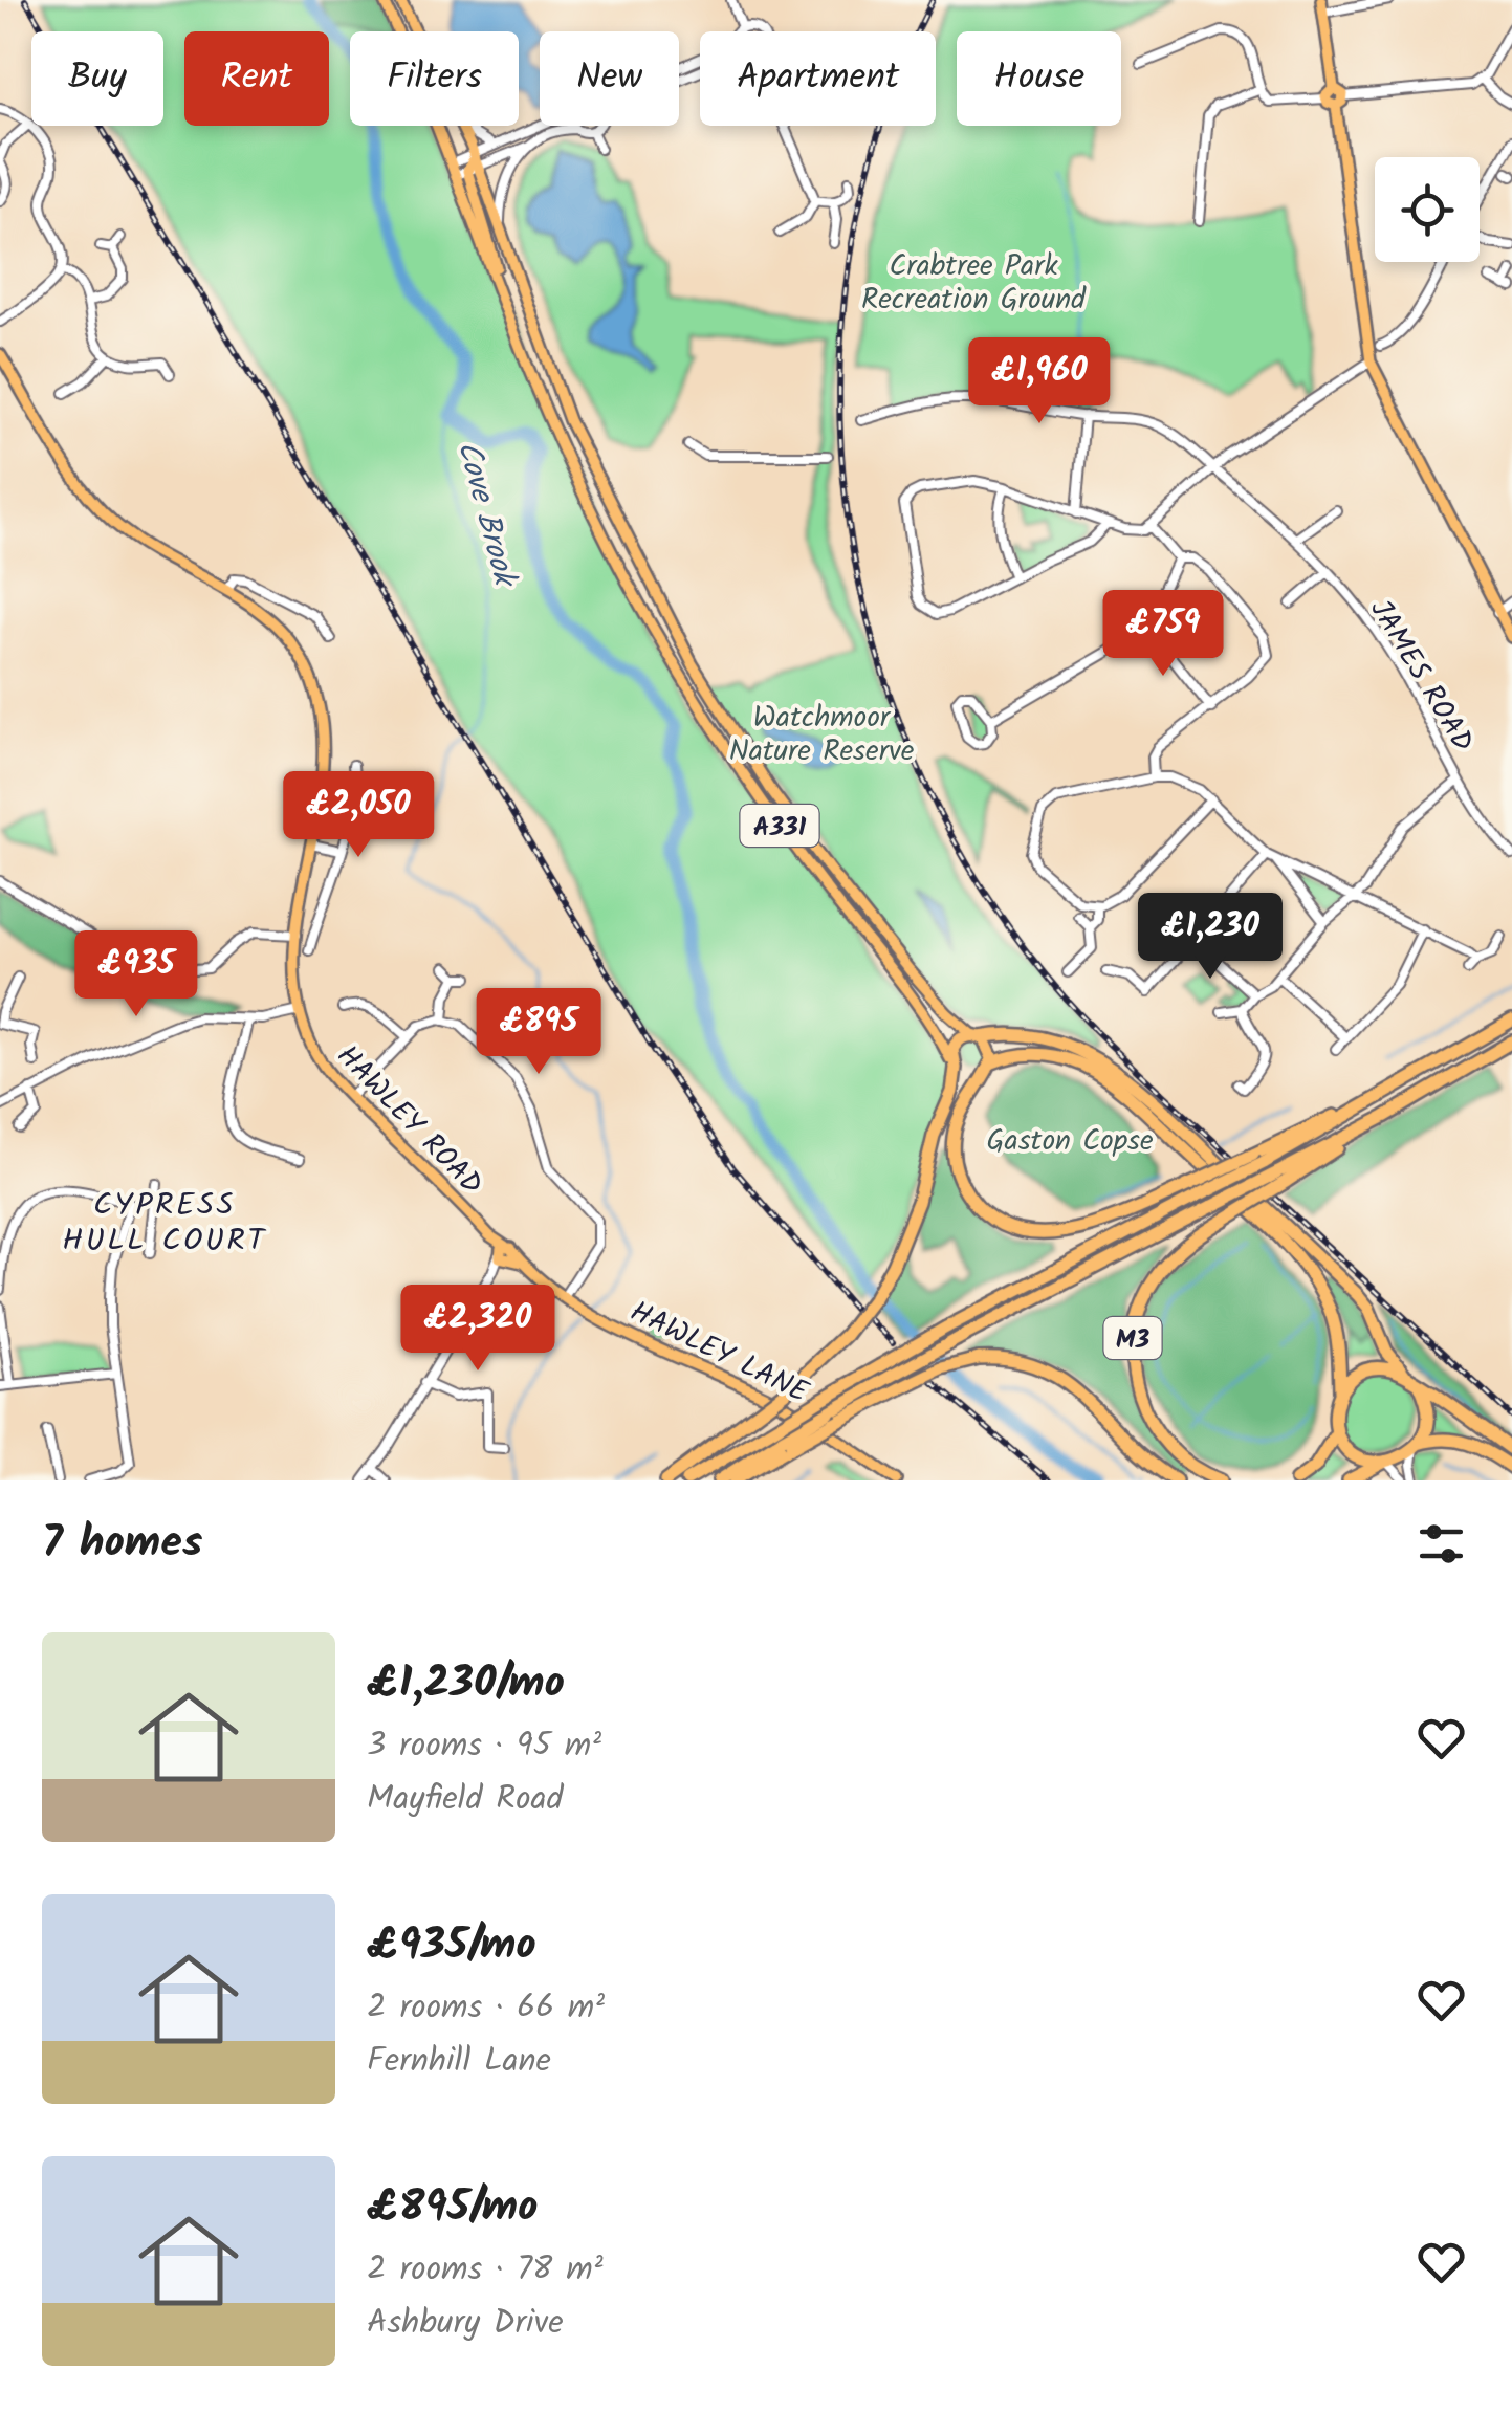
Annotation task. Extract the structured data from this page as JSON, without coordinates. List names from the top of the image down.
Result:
{
  "streets": {
    "highway": ["M3"],
    "main road": ["A331", "HAWLEY ROAD", "HAWLEY LANE"],
    "street": ["JAMES ROAD"]
  },
  "crossings": [
    ["HAWLEY ROAD", "HAWLEY LANE"]
  ],
  "districts": ["CYPRESS HULL COURT"],
  "water": ["Cove Brook"],
  "parks": ["Crabtree Park Recreation Ground", "Watchmoor Nature Reserve", "Gaston Copse"],
  "page": {
    "chip": [
      "Buy",
      "Rent",
      "Filters",
      "New",
      "Apartment",
      "House"
    ],
    "price": [
      "£1,960",
      "£759",
      "£2,050",
      "£1,230",
      "£935",
      "£895",
      "£2,320"
    ],
    "heading": "7 homes",
    "list": [
      {
        "name": "£1,230/mo",
        "note": "3 rooms · 95 m² · Mayfield Road"
      },
      {
        "name": "£935/mo",
        "note": "2 rooms · 66 m² · Fernhill Lane"
      },
      {
        "name": "£895/mo",
        "note": "2 rooms · 78 m² · Ashbury Drive"
      }
    ]
  }
}
